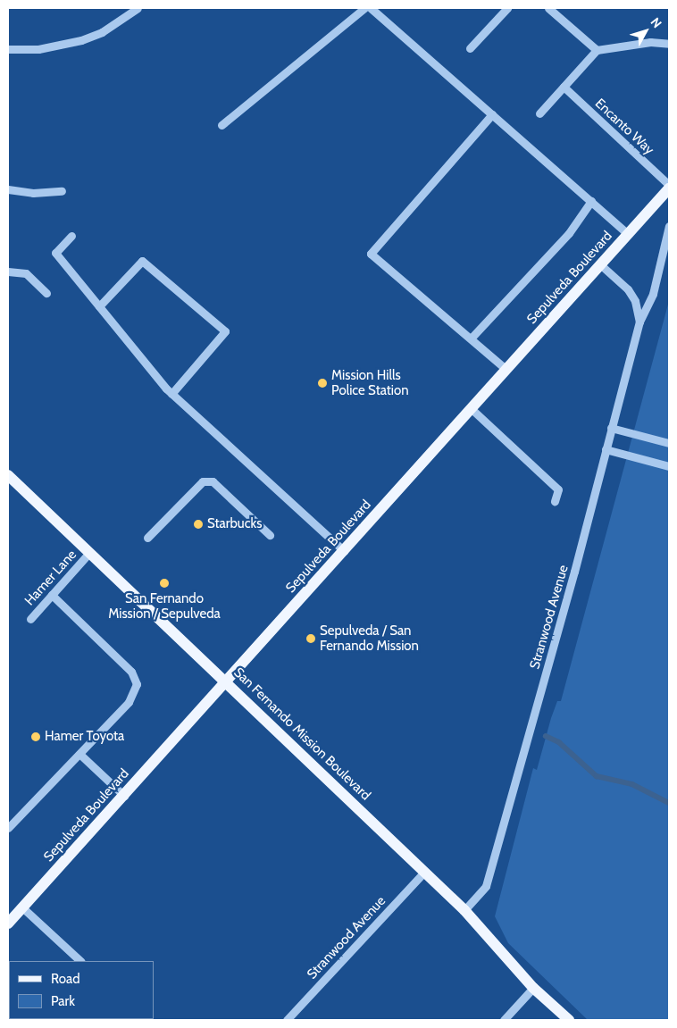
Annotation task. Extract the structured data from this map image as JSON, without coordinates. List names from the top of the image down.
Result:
{
  "streets": {
    "main road": ["Sepulveda Boulevard", "San Fernando Mission Boulevard"],
    "street": ["Encanto Way", "Hamer Lane", "Stranwood Avenue"]
  },
  "crossings": [
    ["Encanto Way", "Sepulveda Boulevard"],
    ["Sepulveda Boulevard", "Stranwood Avenue"],
    ["Sepulveda Boulevard", "San Fernando Mission Boulevard"],
    ["Hamer Lane", "San Fernando Mission Boulevard"],
    ["Stranwood Avenue", "San Fernando Mission Boulevard"]
  ],
  "places": [
    "Mission Hills Police Station",
    "Starbucks",
    "San Fernando Mission / Sepulveda",
    "Sepulveda / San Fernando Mission",
    "Hamer Toyota"
  ],
  "legend": ["Road", "Park"],
  "north": "top right"
}
